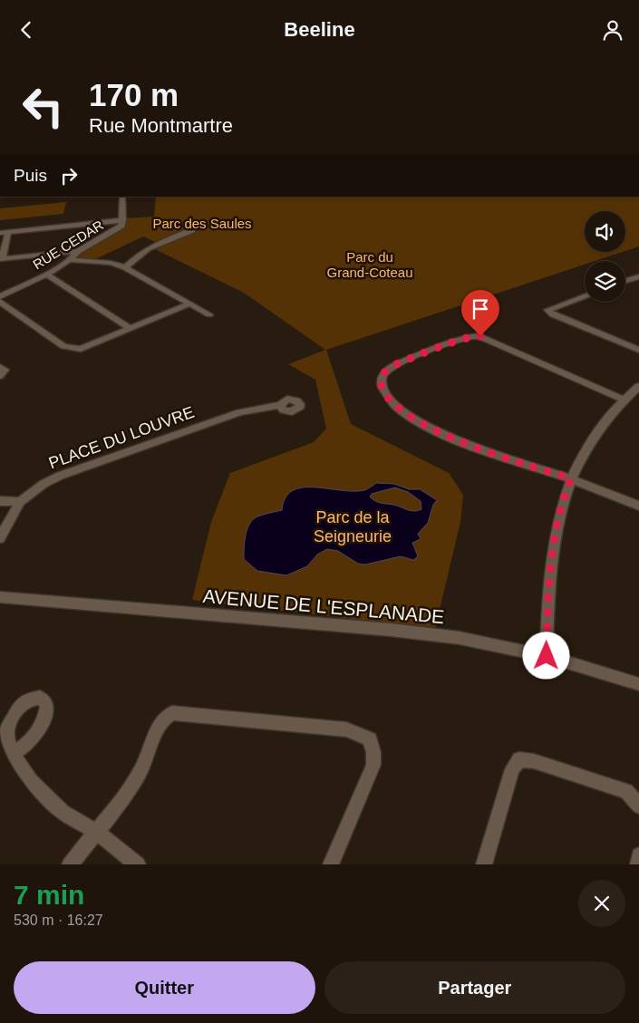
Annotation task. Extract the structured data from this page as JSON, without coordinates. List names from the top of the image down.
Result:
{
  "streets": {
    "street": ["RUE CEDAR", "PLACE DU LOUVRE", "AVENUE DE L'ESPLANADE"]
  },
  "parks": ["Parc des Saules", "Parc du Grand-Coteau", "Parc de la Seigneurie"],
  "page": {
    "header": "Beeline",
    "turn": ["170 m", "Rue Montmartre"],
    "then": "Puis",
    "heading": ["7 min", "530 m · 16:27"],
    "buttons": ["Quitter", "Partager"]
  }
}
